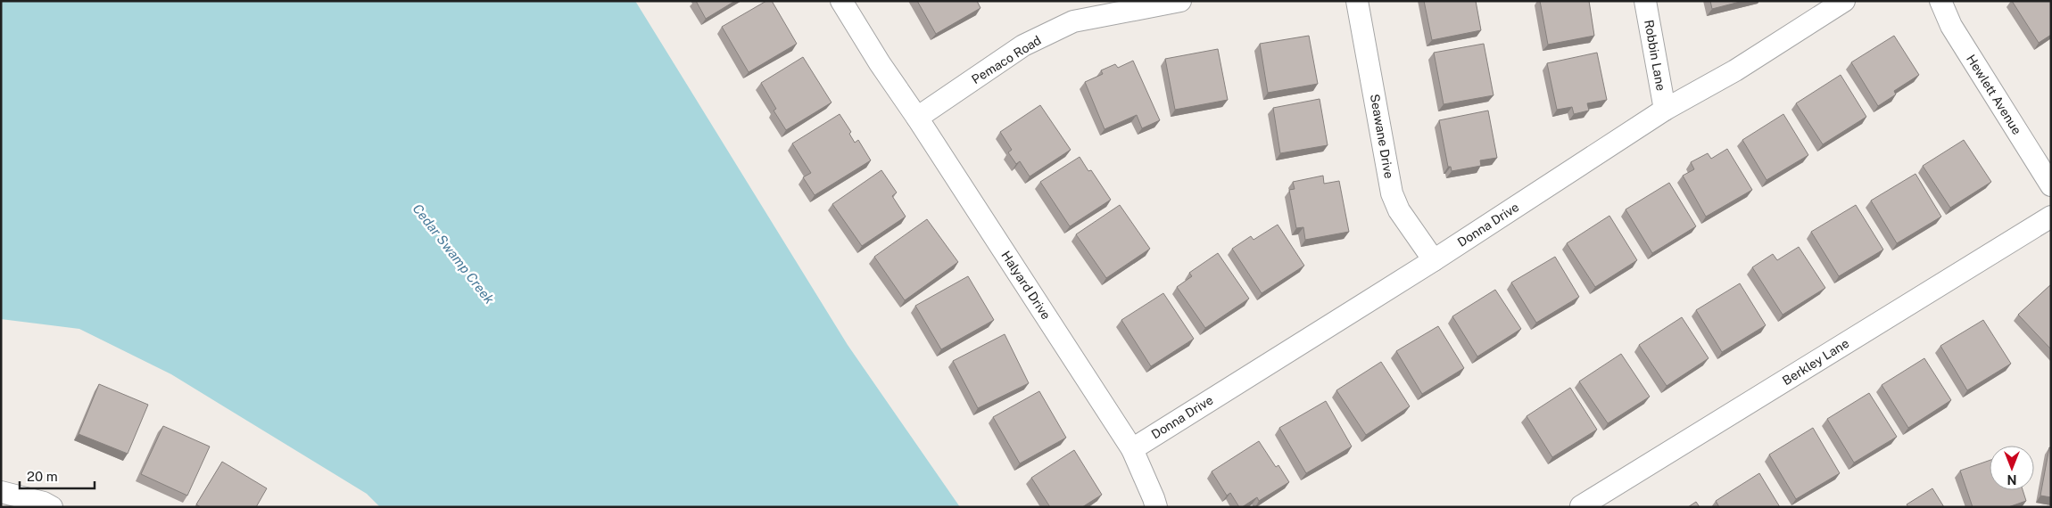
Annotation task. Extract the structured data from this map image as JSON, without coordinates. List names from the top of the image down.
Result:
{
  "streets": {
    "street": [
      "Robbin Lane",
      "Pemaco Road",
      "Hewlett Avenue",
      "Seawane Drive",
      "Donna Drive",
      "Halyard Drive",
      "Berkley Lane"
    ]
  },
  "crossings": [
    ["Robbin Lane", "Donna Drive"],
    ["Pemaco Road", "Halyard Drive"],
    ["Seawane Drive", "Donna Drive"],
    ["Donna Drive", "Halyard Drive"]
  ],
  "water": ["Cedar Swamp Creek"],
  "scale_bar": "20 m",
  "north": "bottom"
}
